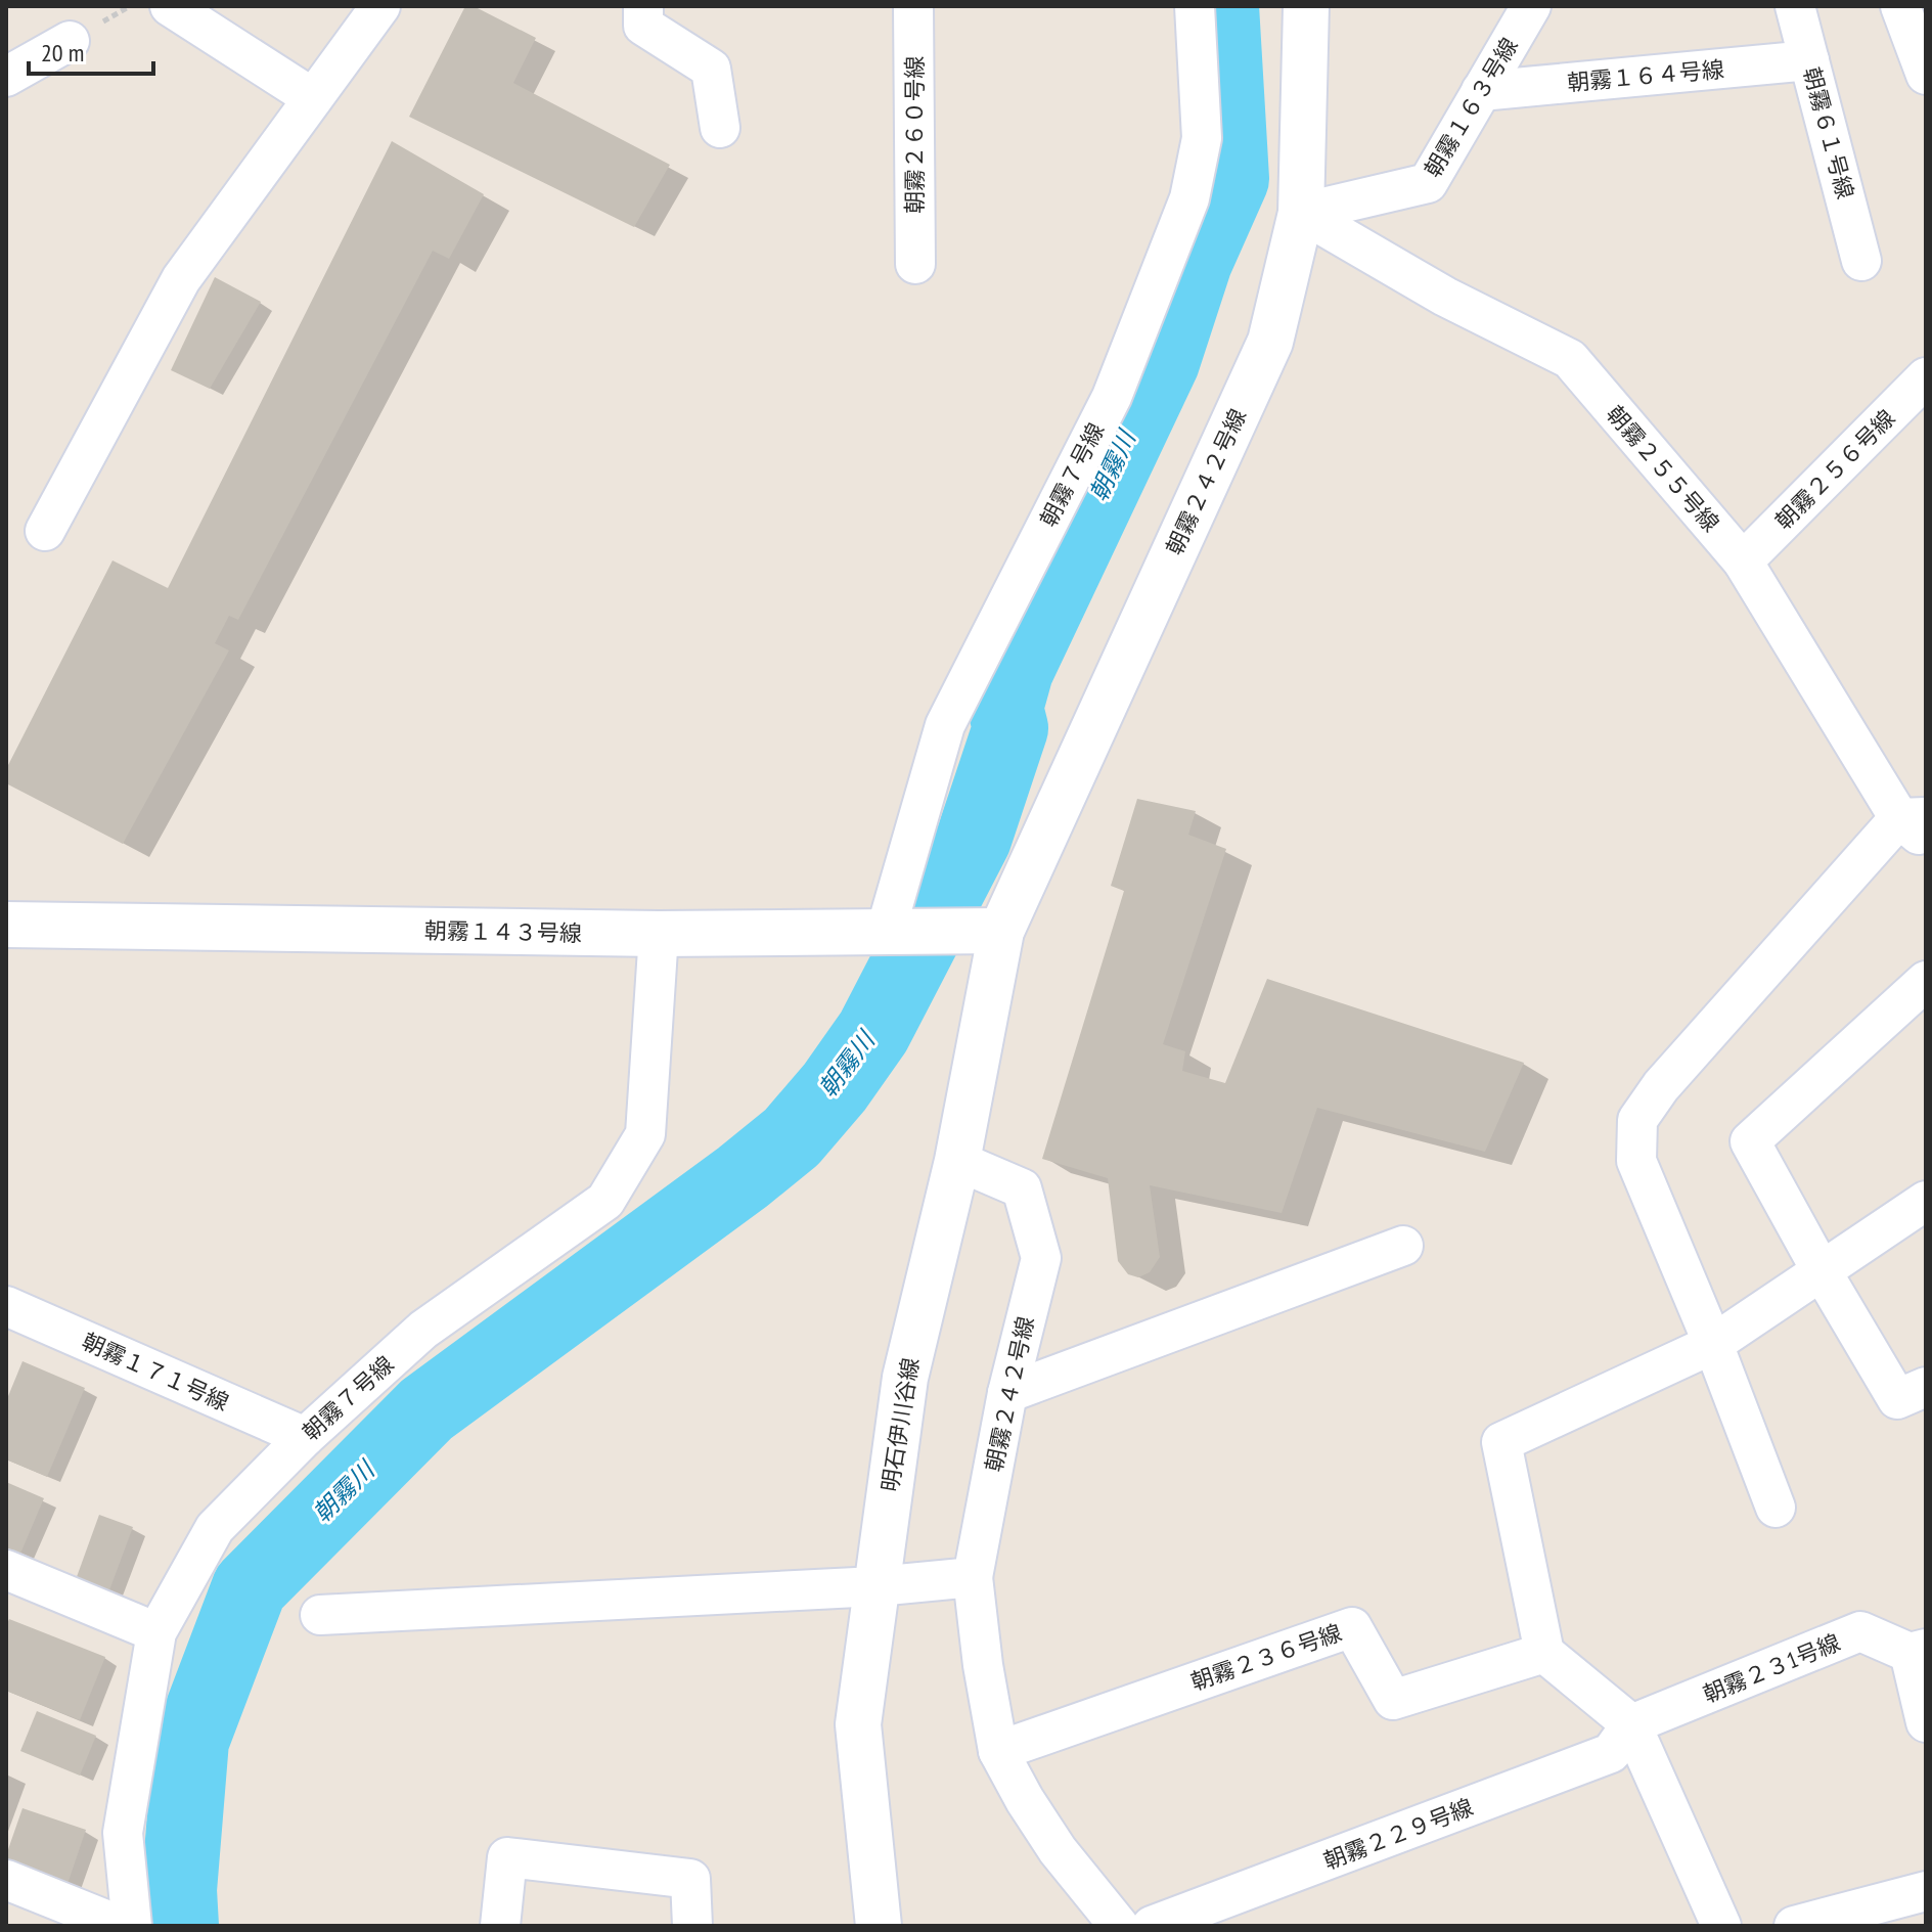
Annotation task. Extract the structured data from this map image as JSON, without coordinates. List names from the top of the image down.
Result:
{
  "streets": {
    "street": [
      "朝霧１６４号線",
      "朝霧１６３号線",
      "朝霧６１号線",
      "朝霧２６０号線",
      "朝霧２５５号線",
      "朝霧２５６号線",
      "朝霧７号線",
      "朝霧２４２号線",
      "朝霧１４３号線",
      "朝霧１７１号線",
      "明石伊川谷線",
      "朝霧２３６号線",
      "朝霧２３1号線",
      "朝霧２２９号線"
    ]
  },
  "crossings": [
    ["朝霧１６４号線", "朝霧１６３号線"],
    ["朝霧１６４号線", "朝霧６１号線"],
    ["朝霧１６３号線", "朝霧２５５号線"],
    ["朝霧１６３号線", "朝霧２４２号線"],
    ["朝霧２５５号線", "朝霧２５６号線"],
    ["朝霧２５５号線", "朝霧２４２号線"],
    ["朝霧７号線", "朝霧１４３号線"],
    ["朝霧７号線", "朝霧１７１号線"],
    ["朝霧２４２号線", "朝霧１４３号線"],
    ["朝霧２４２号線", "明石伊川谷線"],
    ["朝霧１４３号線", "明石伊川谷線"],
    ["朝霧２３1号線", "朝霧２２９号線"]
  ],
  "water": ["朝霧川"],
  "scale_bar": "20 m"
}
